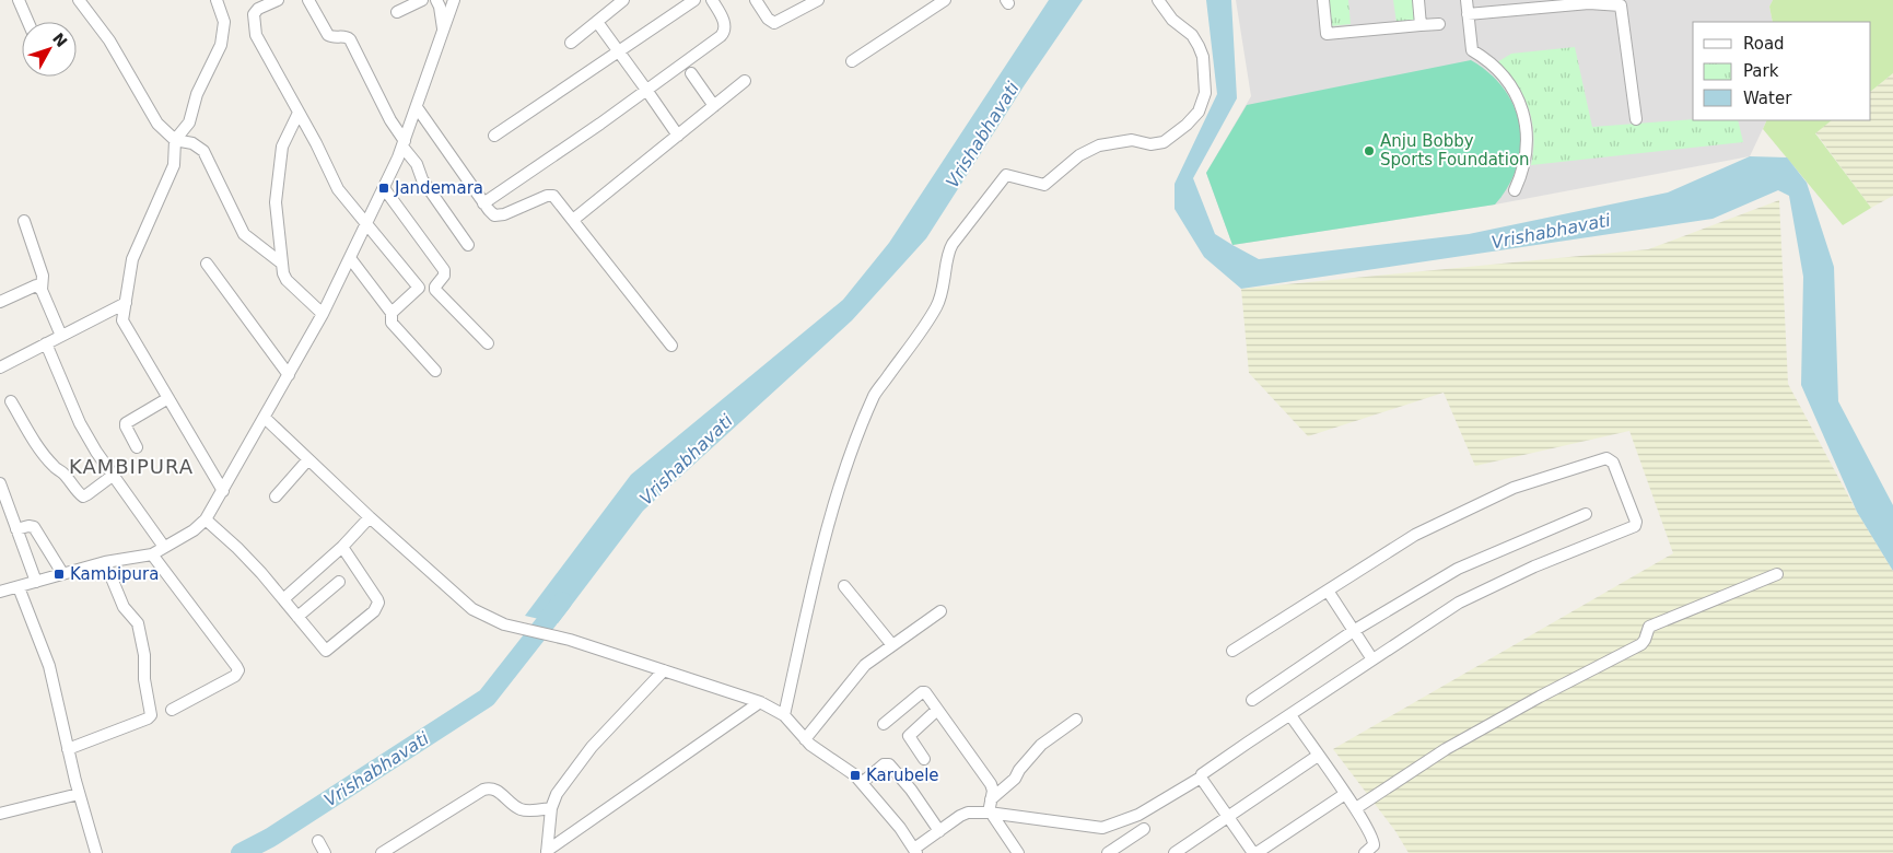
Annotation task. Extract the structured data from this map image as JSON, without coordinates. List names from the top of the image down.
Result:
{
  "districts": ["KAMBIPURA"],
  "water": ["Vrishabhavati"],
  "places": {
    "other": ["Anju Bobby Sports Foundation"],
    "transit": ["Jandemara", "Kambipura", "Karubele"]
  },
  "legend": ["Road", "Park", "Water"],
  "north": "top right"
}
